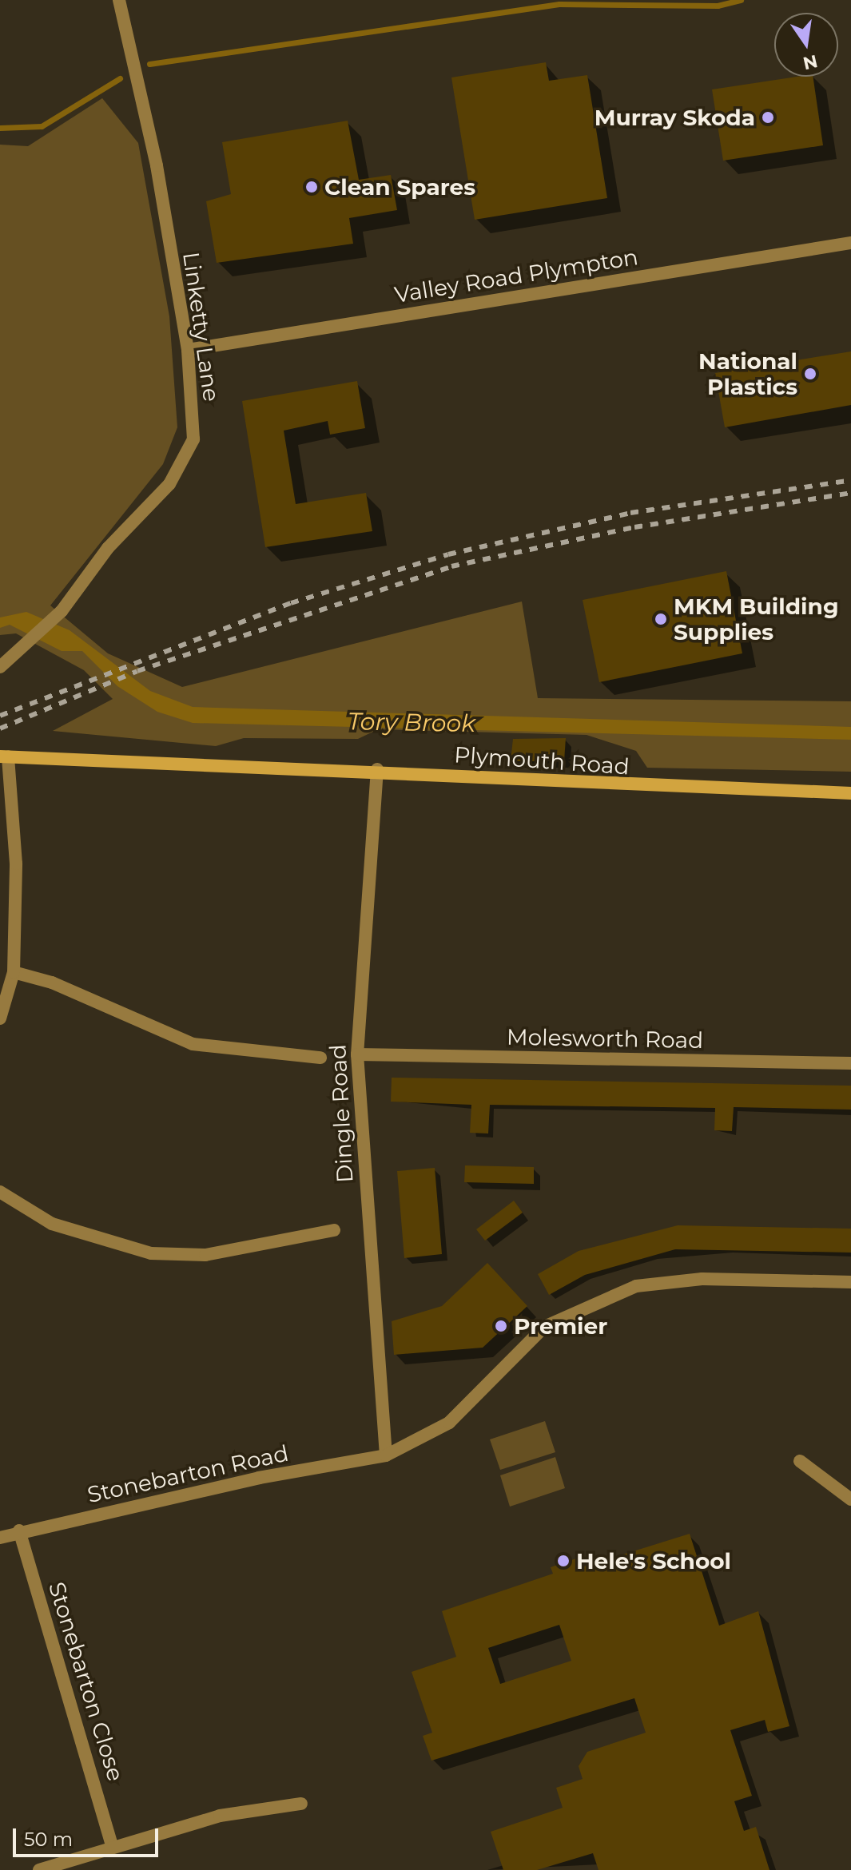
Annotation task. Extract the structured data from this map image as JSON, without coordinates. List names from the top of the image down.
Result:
{
  "streets": {
    "main road": ["Plymouth Road"],
    "street": [
      "Valley Road Plympton",
      "Linketty Lane",
      "Molesworth Road",
      "Dingle Road",
      "Stonebarton Road",
      "Stonebarton Close"
    ]
  },
  "crossings": [
    ["Valley Road Plympton", "Linketty Lane"],
    ["Plymouth Road", "Dingle Road"],
    ["Molesworth Road", "Dingle Road"],
    ["Dingle Road", "Stonebarton Road"],
    ["Stonebarton Road", "Stonebarton Close"]
  ],
  "water": ["Tory Brook"],
  "places": [
    "Murray Skoda",
    "Clean Spares",
    "National Plastics",
    "MKM Building Supplies",
    "Premier",
    "Hele's School"
  ],
  "scale_bar": "50 m",
  "north": "bottom"
}
